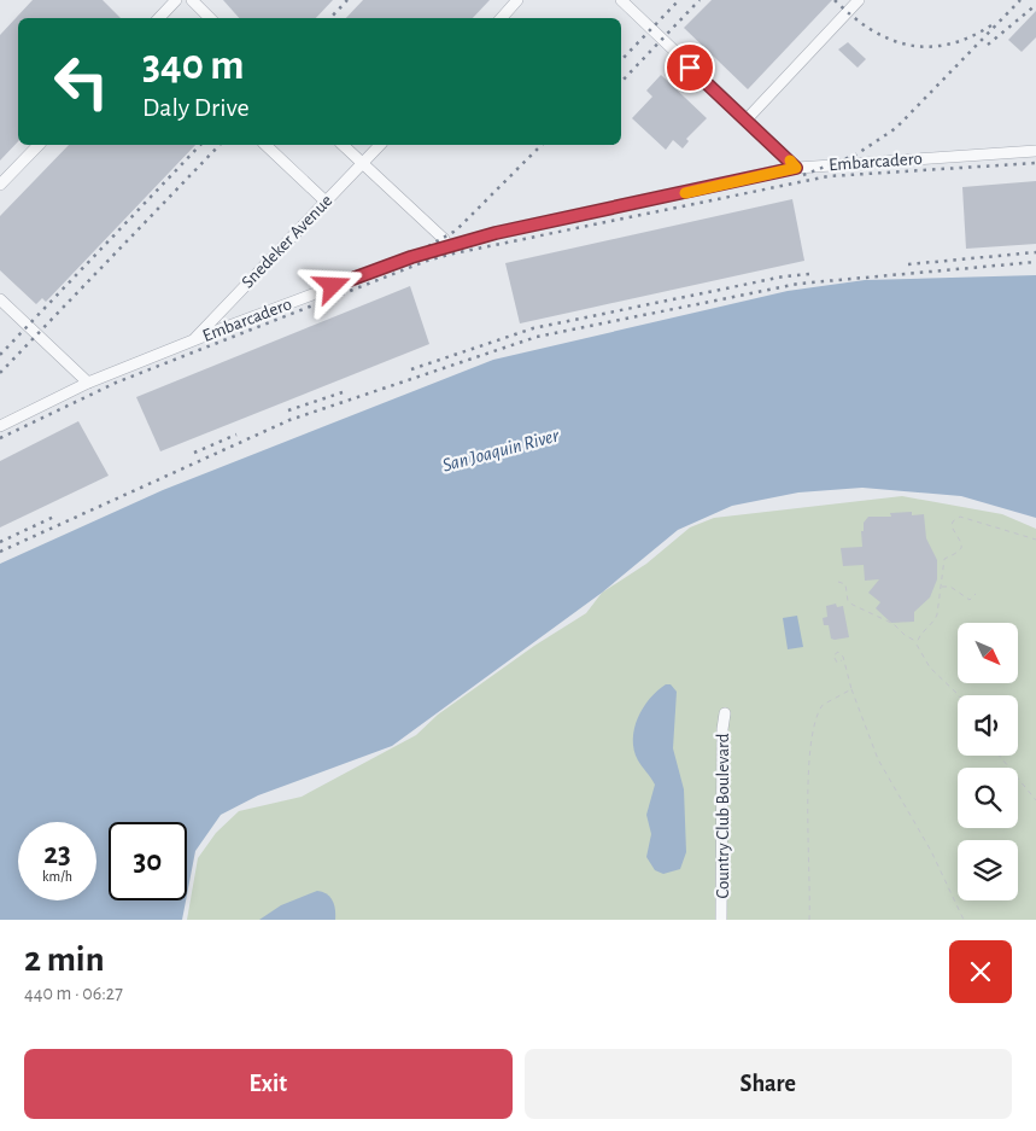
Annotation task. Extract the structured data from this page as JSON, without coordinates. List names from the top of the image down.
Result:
{
  "streets": {
    "street": ["Embarcadero", "Snedeker Avenue", "Country Club Boulevard"]
  },
  "crossings": [
    ["Embarcadero", "Snedeker Avenue"]
  ],
  "water": ["San Joaquin River"],
  "north": "bottom right",
  "page": {
    "turn": ["340 m", "Daly Drive"],
    "speed": "23 km/h",
    "limit": "30",
    "heading": ["2 min", "440 m · 06:27"],
    "buttons": ["Exit", "Share"]
  }
}
